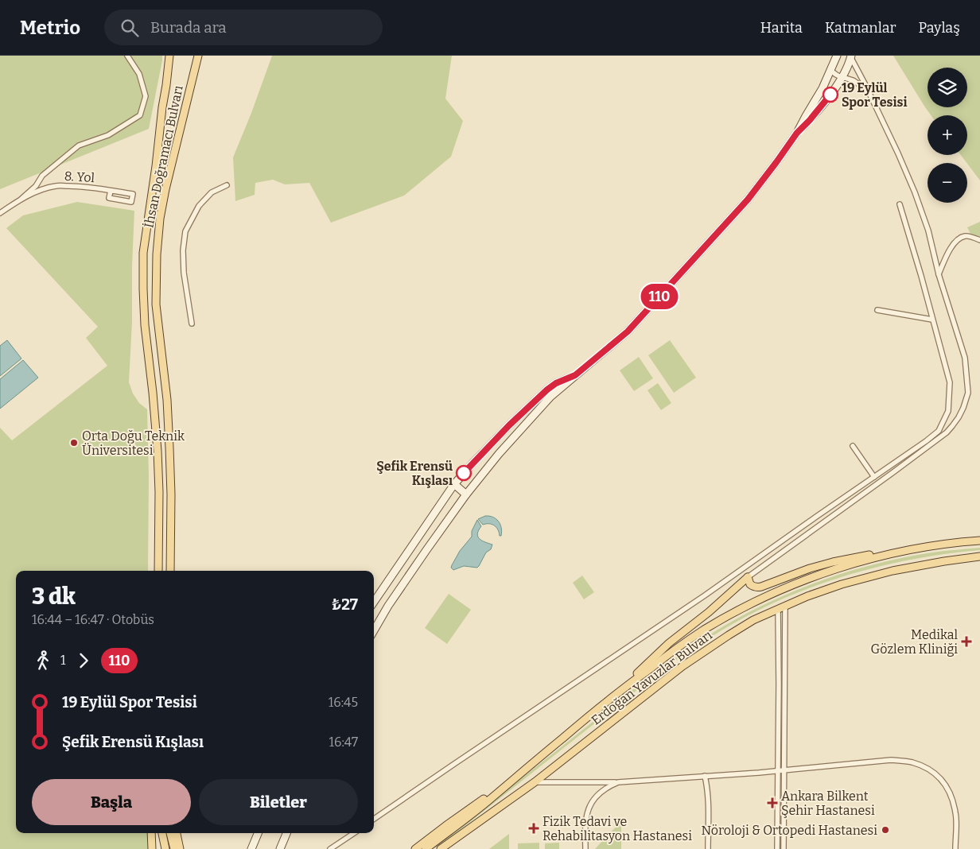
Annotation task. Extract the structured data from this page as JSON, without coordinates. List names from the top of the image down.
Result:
{
  "streets": {
    "main road": ["İhsan Doğramacı Bulvarı", "Erdoğan Yavuzlar Bulvarı"],
    "street": ["8. Yol"]
  },
  "places": {
    "other": [
      "19 Eylül Spor Tesisi",
      "Orta Doğu Teknik Üniversitesi",
      "Şefik Erensü Kışlası",
      "Nöroloji & Ortopedi Hastanesi"
    ],
    "health": ["Medikal Gözlem Kliniği", "Ankara Bilkent Şehir Hastanesi", "Fizik Tedavi ve Rehabilitasyon Hastanesi"]
  },
  "lines": ["bus line 110"],
  "page": {
    "header": "Metrio",
    "search": "Burada ara",
    "nav": ["Harita", "Katmanlar", "Paylaş"],
    "on_map": "110",
    "map_buttons": ["+", "−"],
    "heading": ["3 dk", "16:44 – 16:47 · Otobüs", "₺27"],
    "legs": ["1", "110"],
    "list": [
      {
        "name": "19 Eylül Spor Tesisi",
        "value": "16:45"
      },
      {
        "name": "Şefik Erensü Kışlası",
        "value": "16:47"
      }
    ],
    "buttons": ["Başla", "Biletler"]
  }
}
